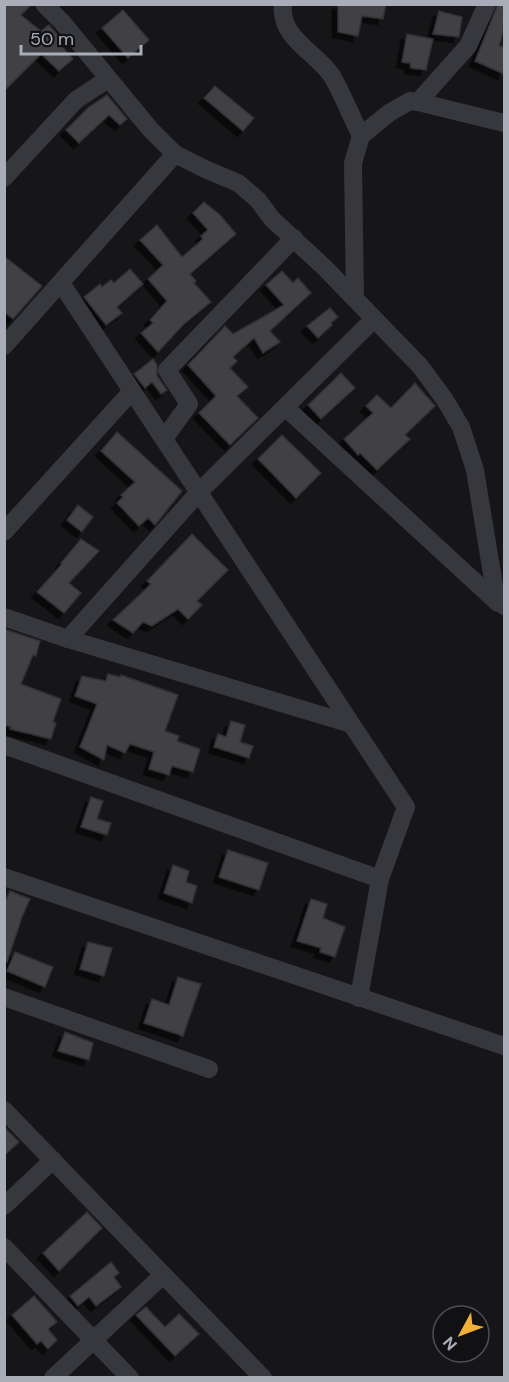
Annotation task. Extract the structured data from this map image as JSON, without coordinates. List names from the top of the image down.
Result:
{
  "scale_bar": "50 m",
  "north": "bottom left"
}
